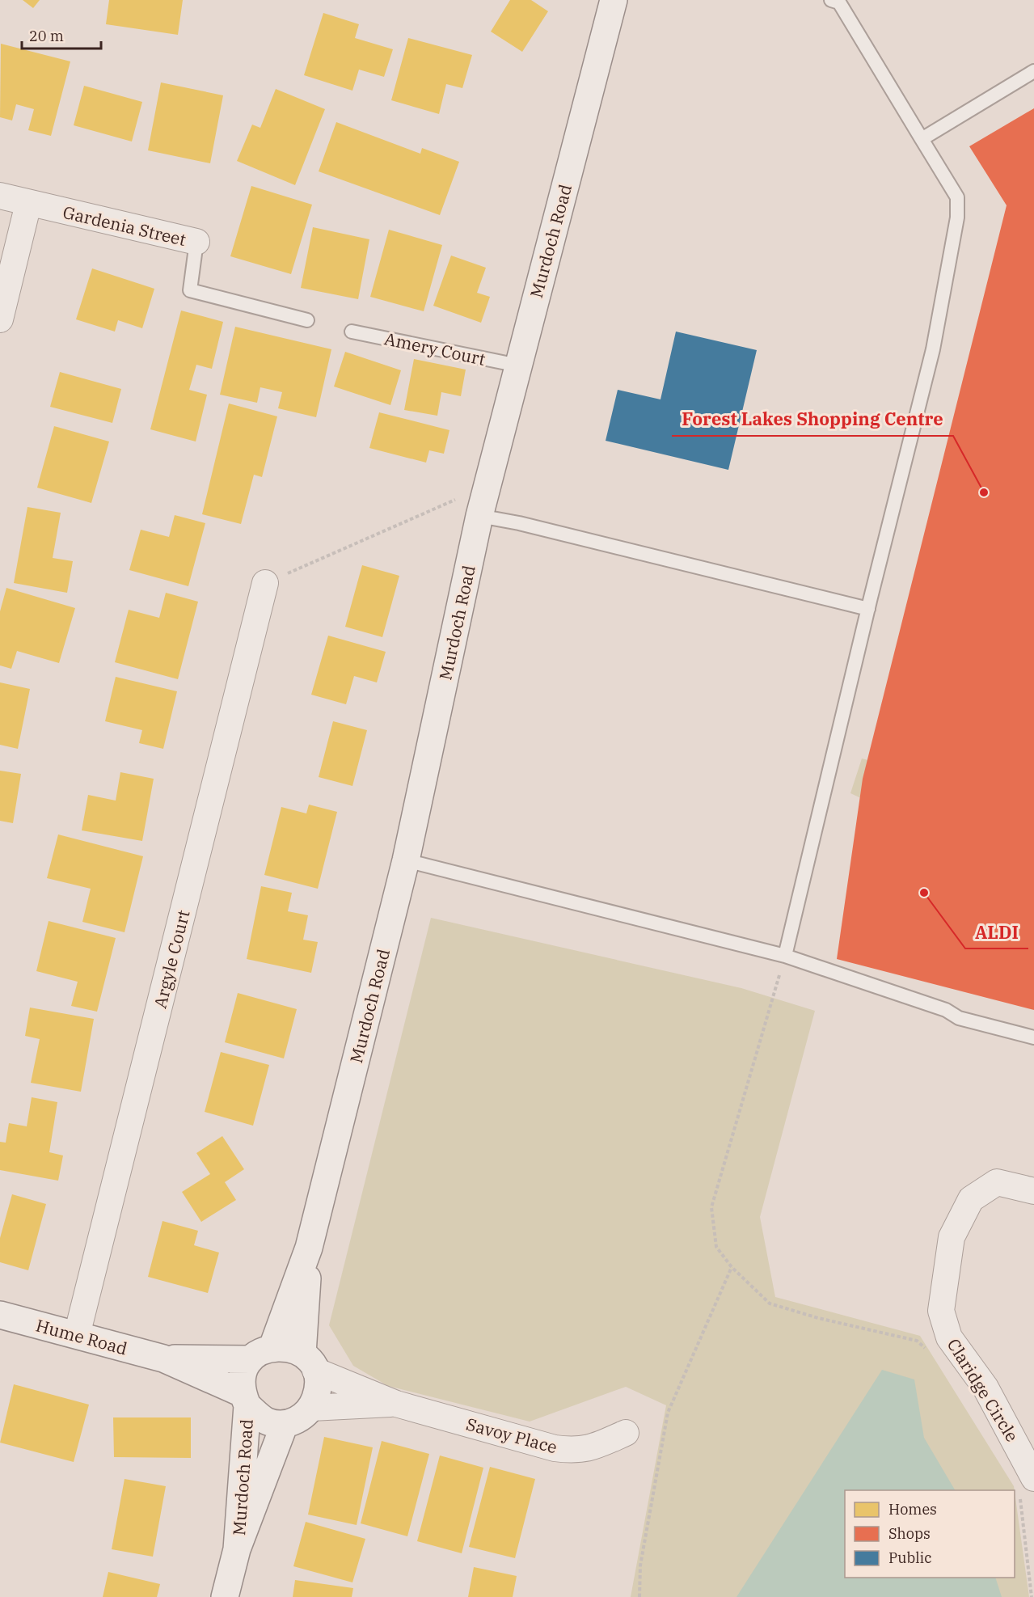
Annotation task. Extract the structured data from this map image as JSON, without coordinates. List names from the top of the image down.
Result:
{
  "streets": {
    "main road": ["Murdoch Road", "Hume Road"],
    "street": [
      "Gardenia Street",
      "Argyle Court",
      "Claridge Circle",
      "Savoy Place"
    ],
    "lane": ["Amery Court"]
  },
  "crossings": [
    ["Murdoch Road", "Amery Court"],
    ["Murdoch Road", "Hume Road"],
    ["Murdoch Road", "Savoy Place"],
    ["Argyle Court", "Hume Road"],
    ["Hume Road", "Savoy Place"]
  ],
  "places": ["Forest Lakes Shopping Centre", "ALDI"],
  "legend": ["Homes", "Shops", "Public"],
  "scale_bar": "20 m"
}
